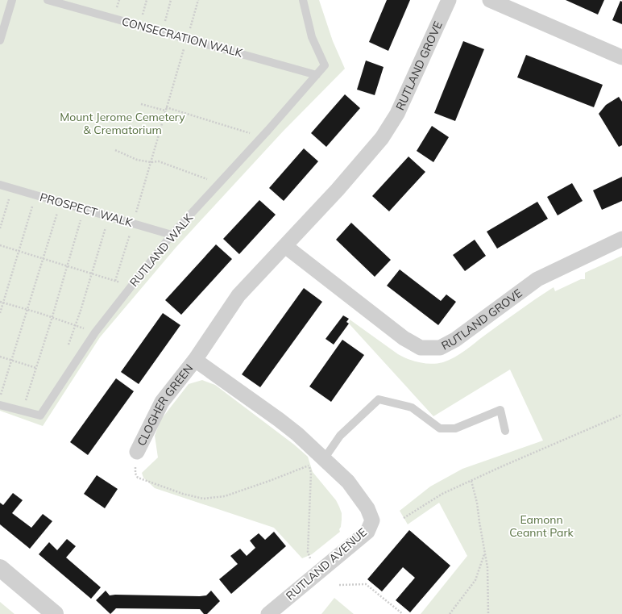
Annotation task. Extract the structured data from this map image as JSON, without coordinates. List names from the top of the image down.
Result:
{
  "streets": {
    "street": ["RUTLAND GROVE", "CLOGHER GREEN", "RUTLAND AVENUE"],
    "lane": ["CONSECRATION WALK", "PROSPECT WALK", "RUTLAND WALK"]
  },
  "crossings": [
    ["CONSECRATION WALK", "RUTLAND WALK"],
    ["RUTLAND GROVE", "CLOGHER GREEN"],
    ["PROSPECT WALK", "RUTLAND WALK"]
  ],
  "parks": ["Mount Jerome Cemetery & Crematorium", "Eamonn Ceannt Park"]
}
